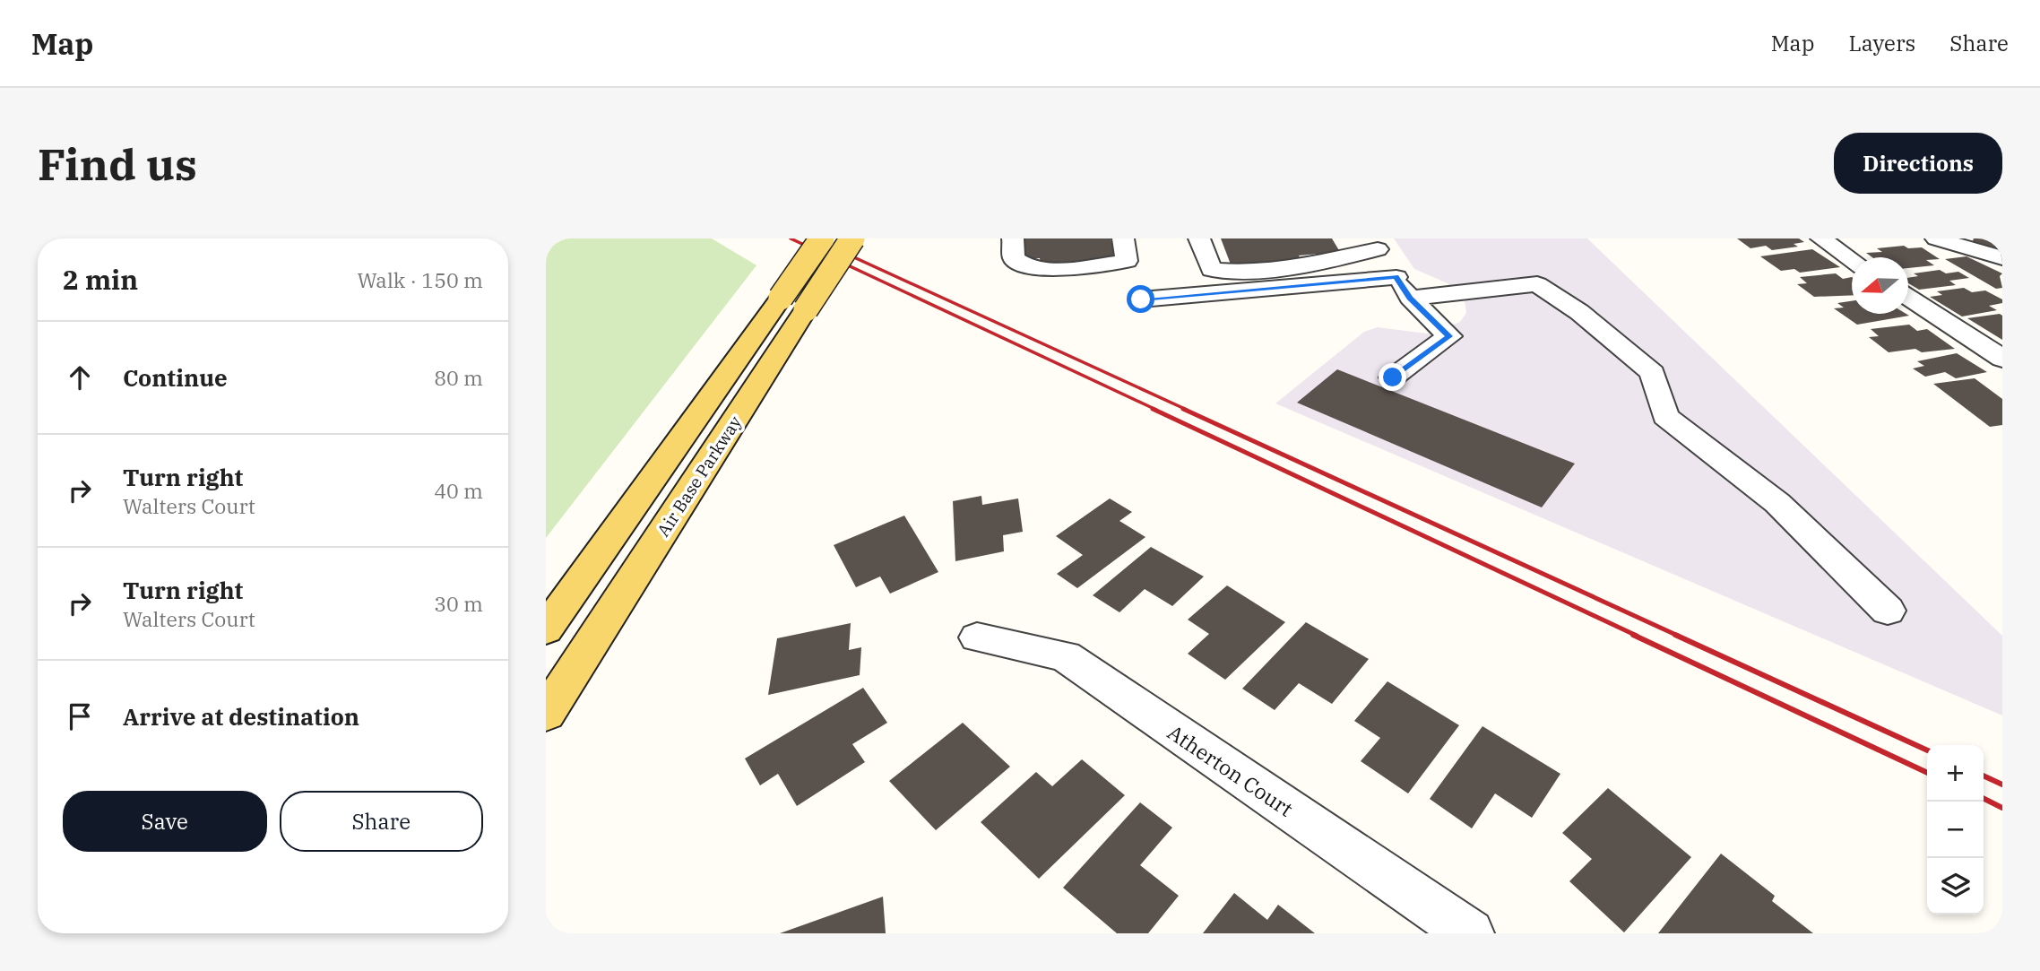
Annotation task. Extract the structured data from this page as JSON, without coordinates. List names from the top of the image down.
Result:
{
  "streets": {
    "main road": ["Air Base Parkway"],
    "street": ["Atherton Court"]
  },
  "north": "left",
  "page": {
    "header": "Map",
    "nav": ["Map", "Layers", "Share"],
    "buttons": [
      "Directions",
      ["Save", "Share"]
    ],
    "title": "Find us",
    "heading": ["2 min", "Walk · 150 m"],
    "list": [
      ["Continue", "80 m"],
      ["Turn right", "Walters Court", "40 m"],
      ["Turn right", "Walters Court", "30 m"],
      "Arrive at destination"
    ],
    "map_buttons": ["+", "−"]
  }
}
